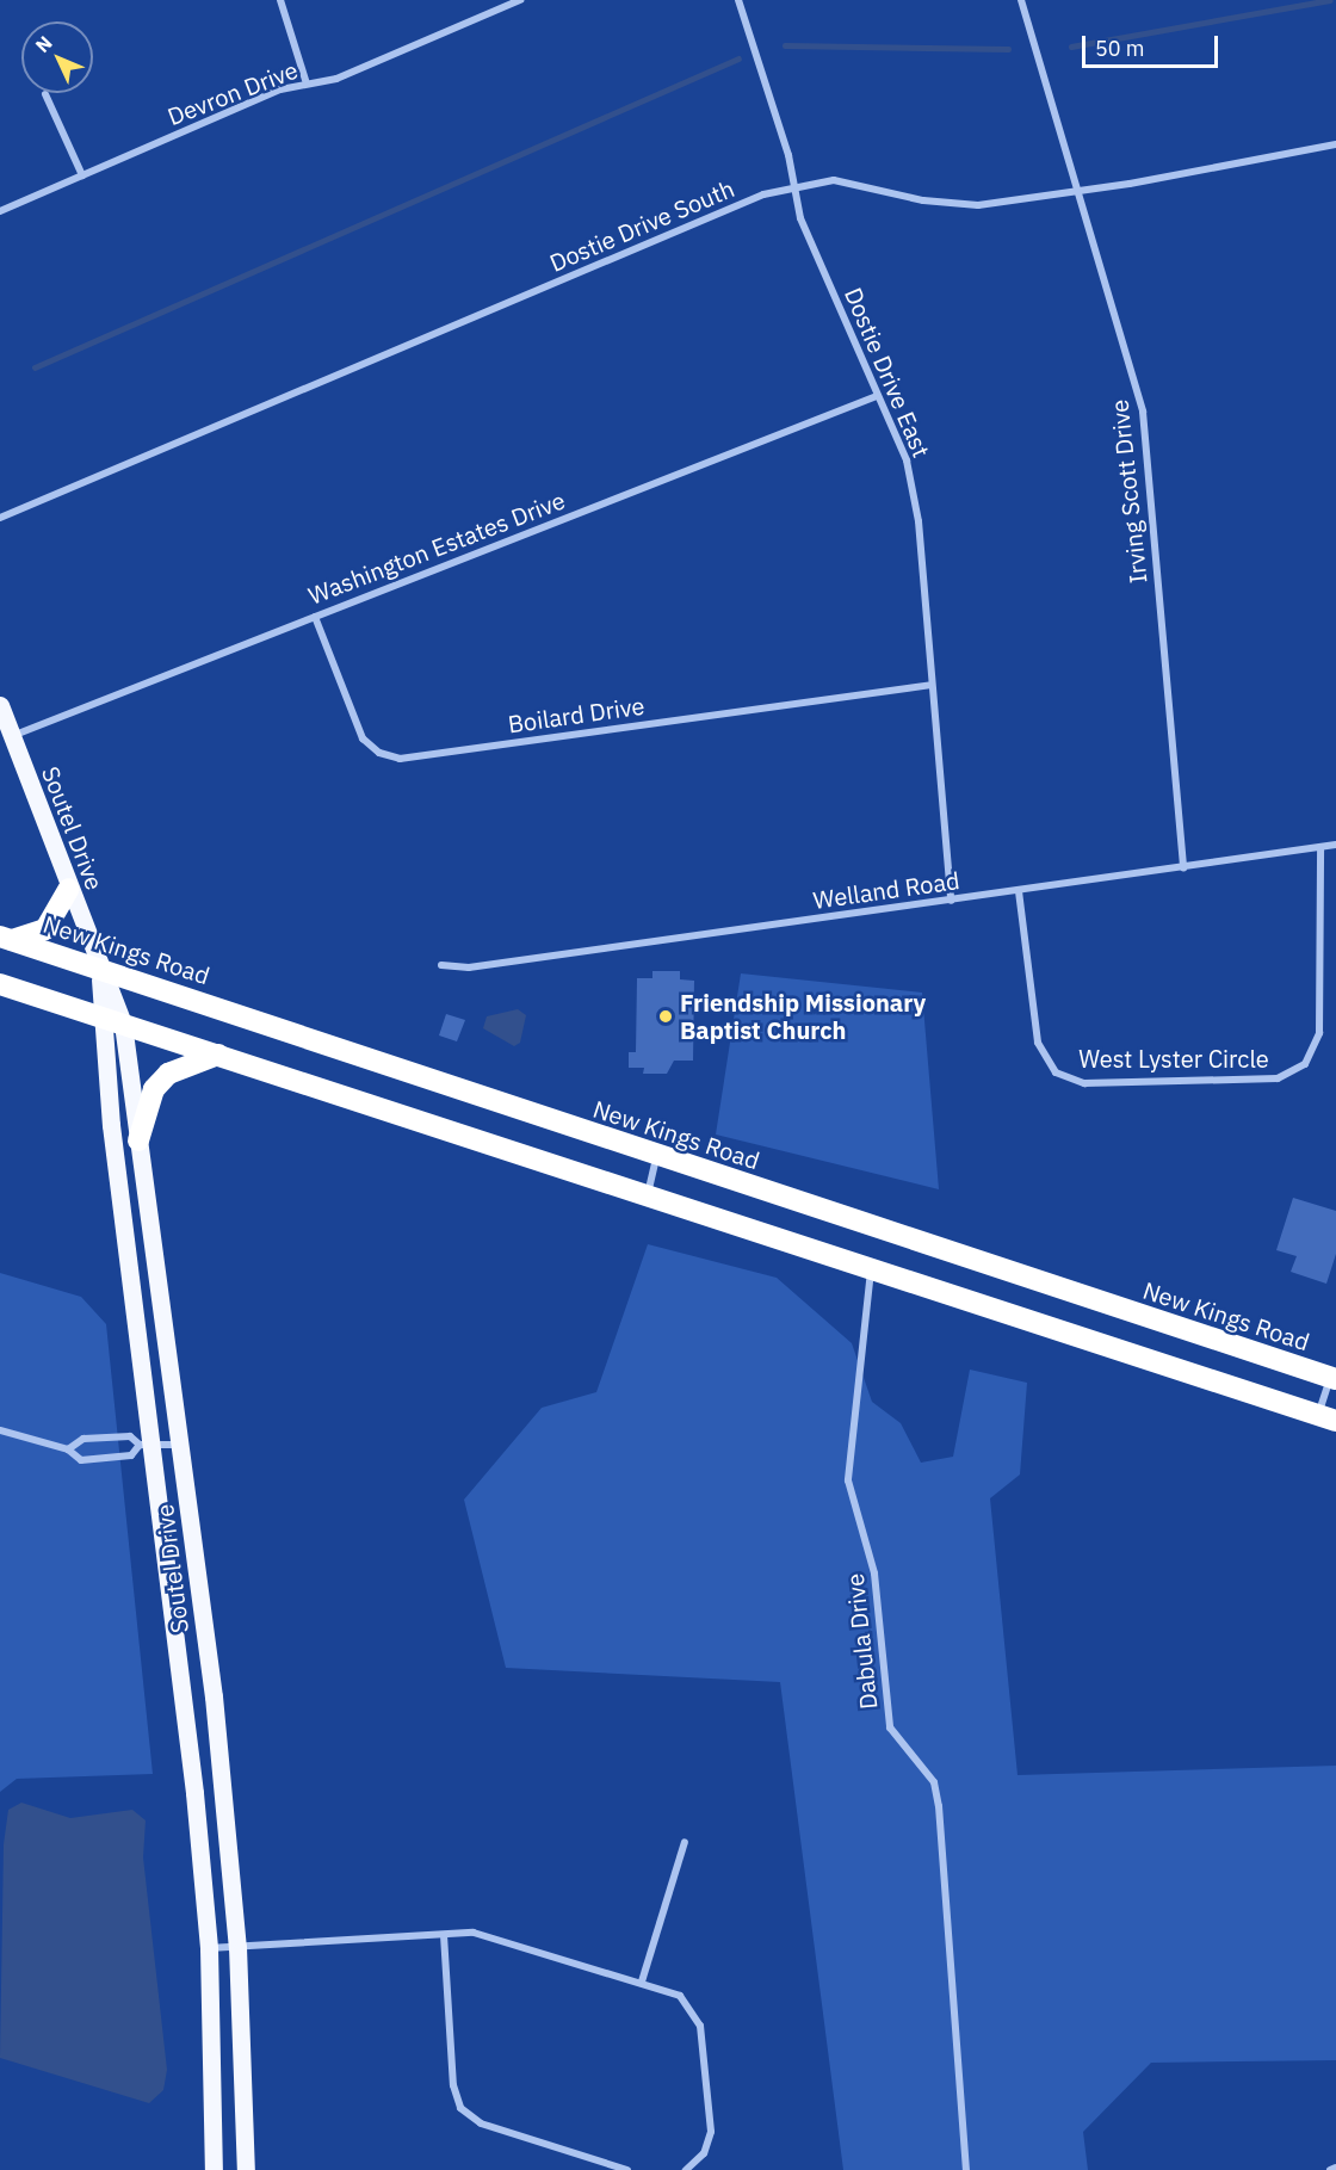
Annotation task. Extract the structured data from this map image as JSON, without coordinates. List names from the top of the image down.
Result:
{
  "streets": {
    "highway": ["New Kings Road"],
    "main road": ["Soutel Drive"],
    "street": [
      "Devron Drive",
      "Dostie Drive South",
      "Dostie Drive East",
      "Irving Scott Drive",
      "Washington Estates Drive",
      "Boilard Drive",
      "Welland Road",
      "West Lyster Circle",
      "Dabula Drive"
    ]
  },
  "crossings": [
    ["Dostie Drive South", "Dostie Drive East"],
    ["Dostie Drive South", "Irving Scott Drive"],
    ["Dostie Drive East", "Washington Estates Drive"],
    ["Dostie Drive East", "Boilard Drive"],
    ["Dostie Drive East", "Welland Road"],
    ["Irving Scott Drive", "Welland Road"],
    ["Washington Estates Drive", "Boilard Drive"],
    ["Washington Estates Drive", "Soutel Drive"],
    ["Soutel Drive", "New Kings Road"],
    ["Welland Road", "West Lyster Circle"]
  ],
  "places": ["Friendship Missionary Baptist Church"],
  "scale_bar": "50 m",
  "north": "top left"
}
